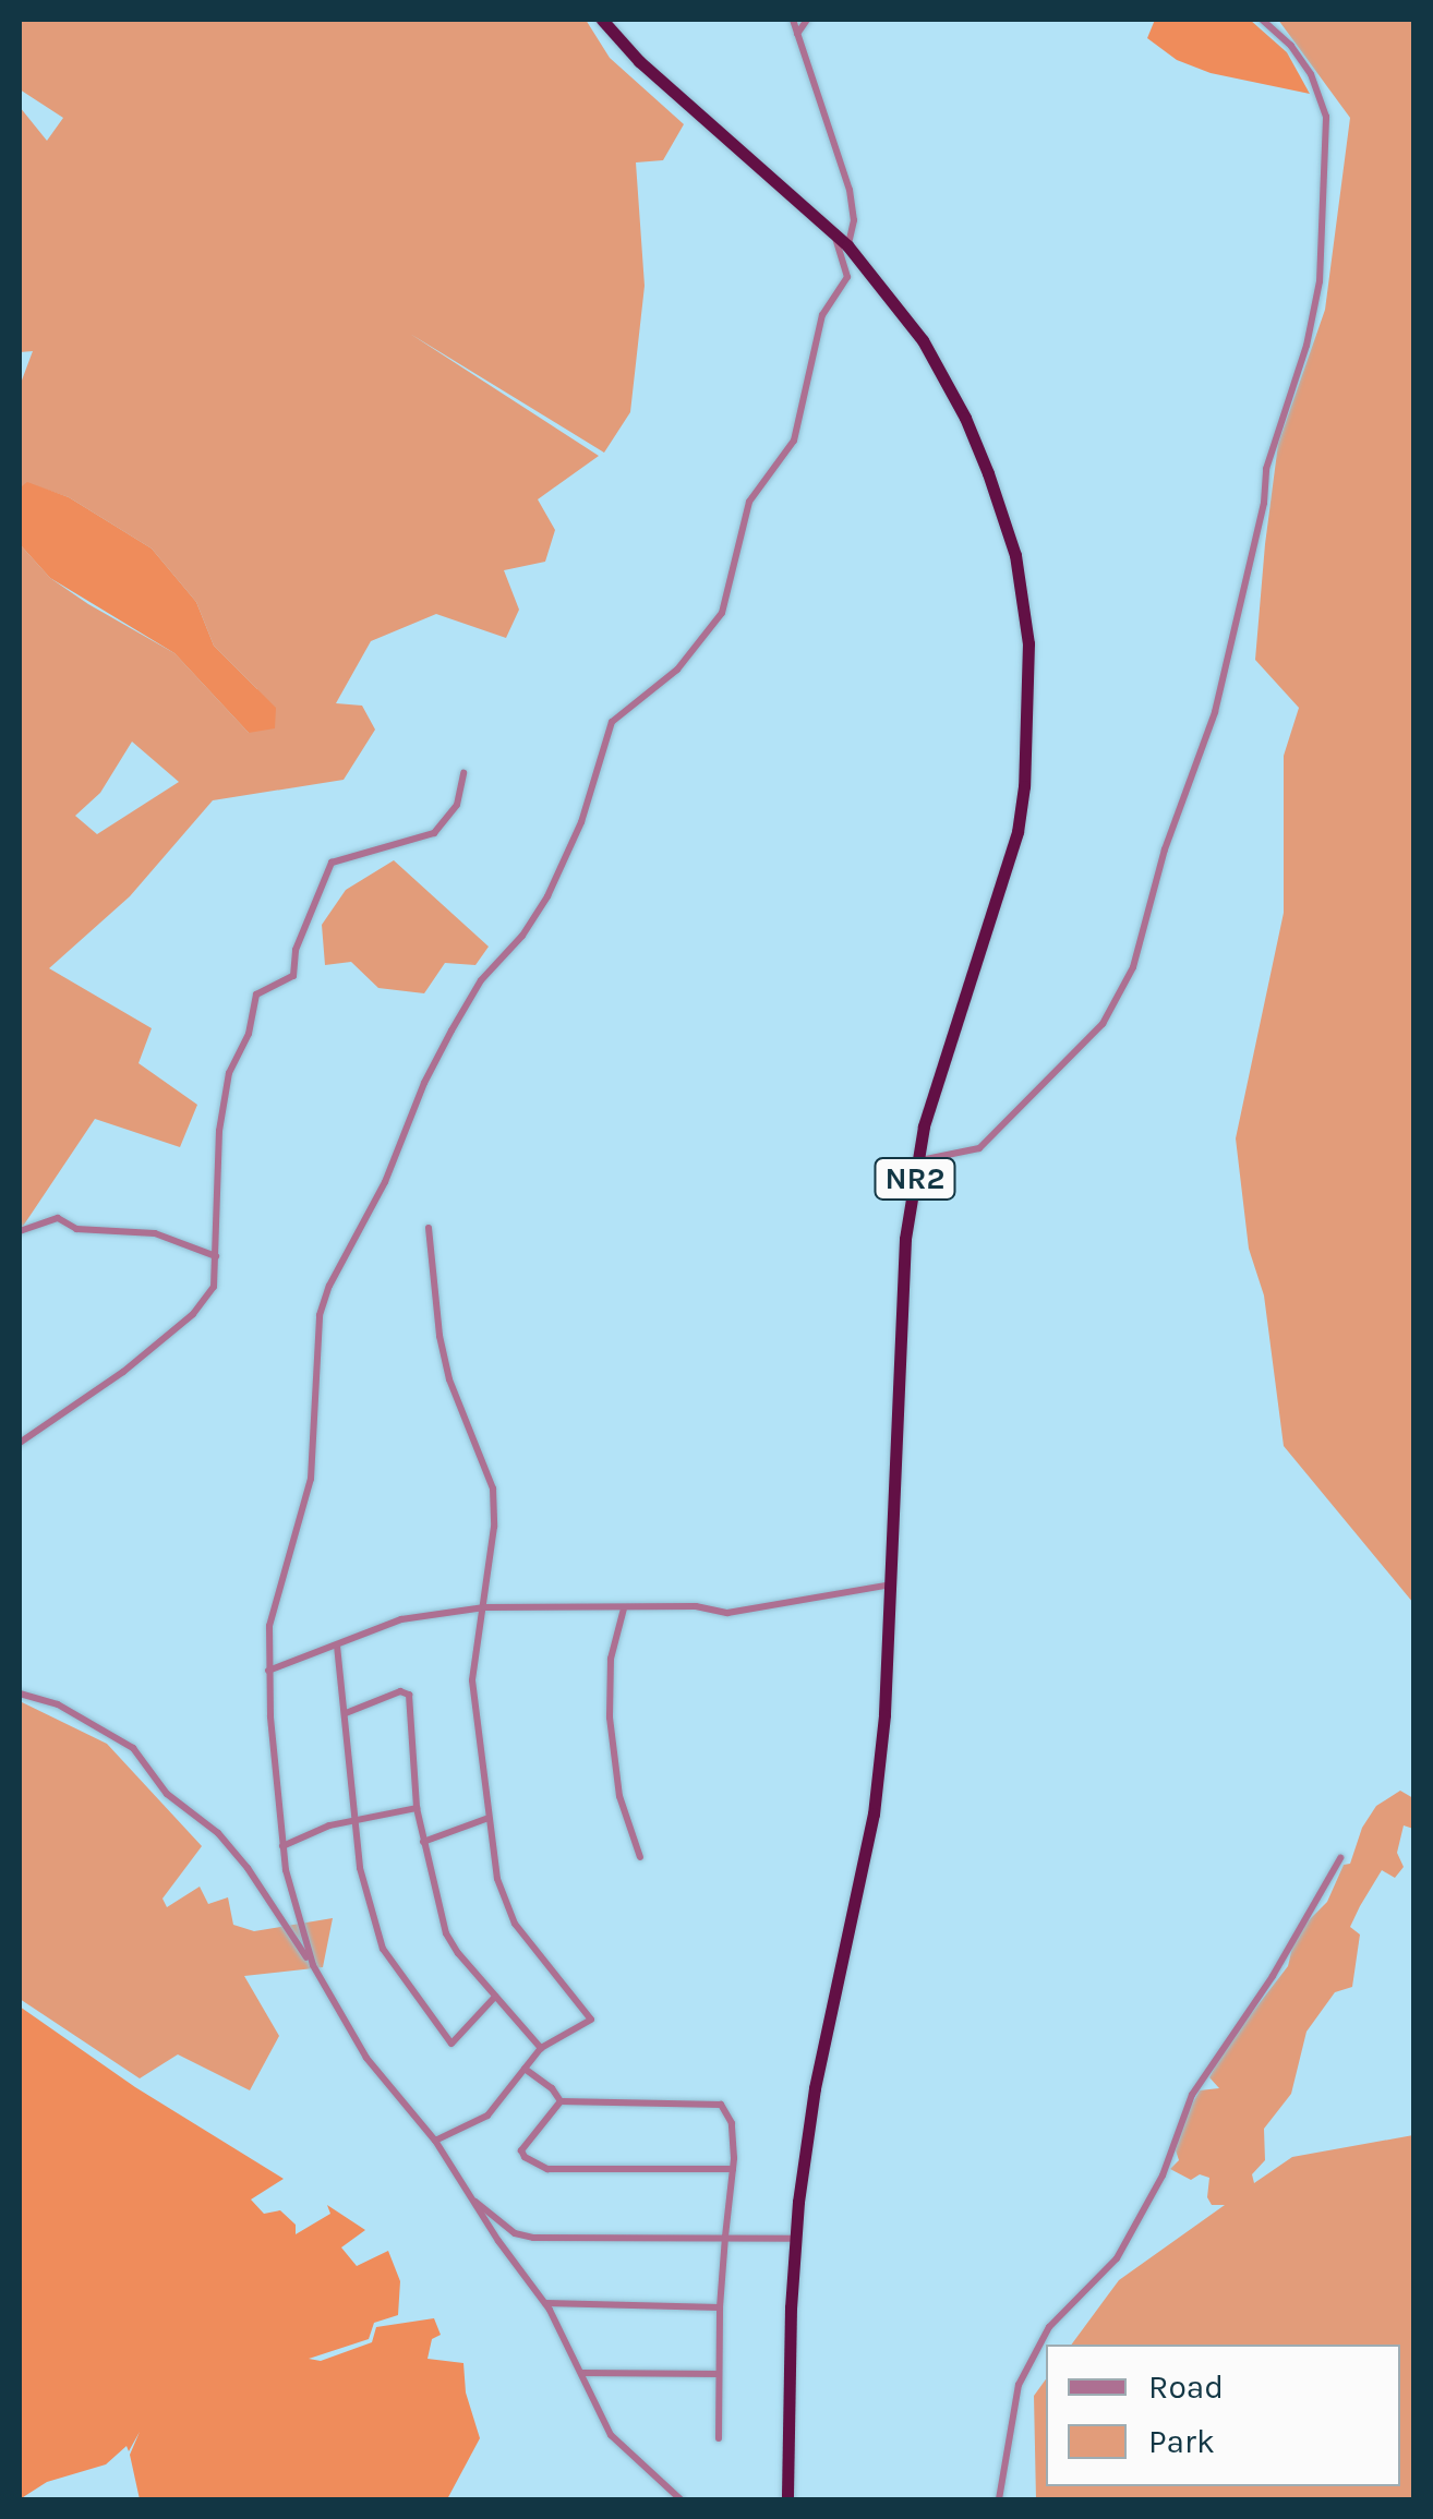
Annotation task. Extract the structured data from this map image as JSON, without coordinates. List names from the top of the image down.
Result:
{
  "streets": {
    "highway": ["NR2"]
  },
  "legend": ["Road", "Park"]
}
